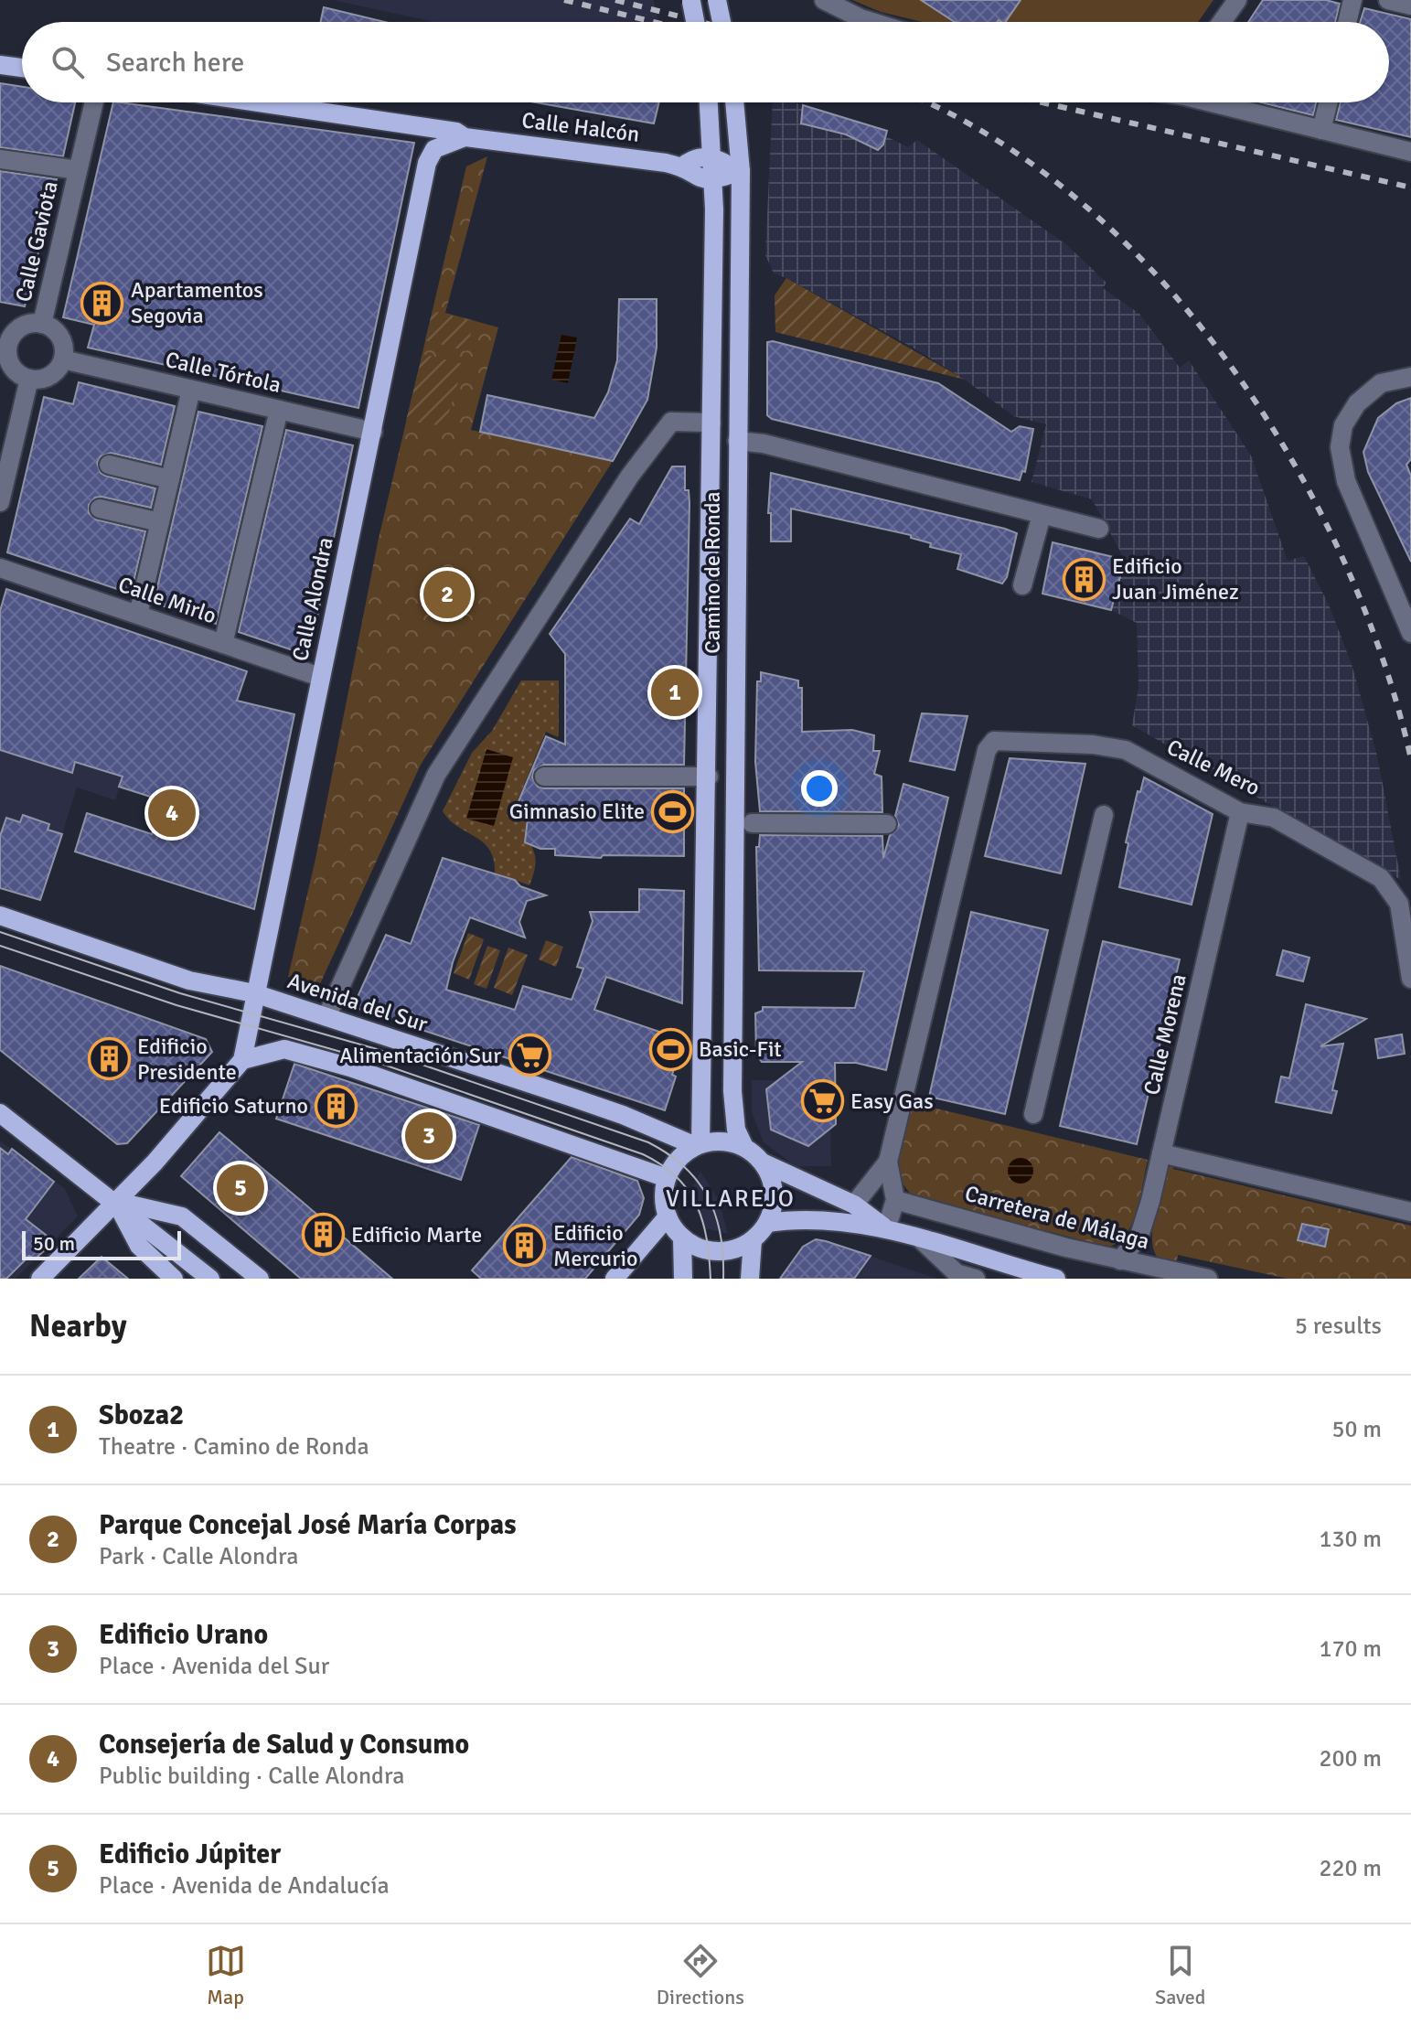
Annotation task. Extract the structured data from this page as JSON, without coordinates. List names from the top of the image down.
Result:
{
  "streets": {
    "main road": [
      "Calle Halcón",
      "Camino de Ronda",
      "Calle Alondra",
      "Avenida del Sur"
    ],
    "street": [
      "Calle Gaviota",
      "Calle Tórtola",
      "Calle Mirlo",
      "Calle Mero",
      "Calle Morena",
      "Carretera de Málaga"
    ]
  },
  "crossings": [
    ["Calle Halcón", "Camino de Ronda"],
    ["Calle Gaviota", "Calle Tórtola"],
    ["Calle Tórtola", "Calle Alondra"],
    ["Camino de Ronda", "Avenida del Sur"],
    ["Calle Alondra", "Calle Mirlo"],
    ["Calle Alondra", "Avenida del Sur"],
    ["Calle Mero", "Calle Morena"],
    ["Calle Morena", "Carretera de Málaga"]
  ],
  "districts": ["VILLAREJO"],
  "places": {
    "building": [
      "Apartamentos Segovia",
      "Edificio Juan Jiménez",
      "Edificio Presidente",
      "Edificio Saturno",
      "Edificio Marte",
      "Edificio Mercurio"
    ],
    "sports": ["Gimnasio Elite", "Basic-Fit"],
    "supermarket": ["Alimentación Sur", "Easy Gas"]
  },
  "scale_bar": "50 m",
  "page": {
    "search": "Search here",
    "pins": [
      "2",
      "1",
      "4",
      "3",
      "5"
    ],
    "scale": "50 m",
    "heading": ["Nearby", "5 results"],
    "list": [
      {
        "mark": "1",
        "name": "Sboza2",
        "note": "Theatre · Camino de Ronda",
        "value": "50 m"
      },
      {
        "mark": "2",
        "name": "Parque Concejal José María Corpas",
        "note": "Park · Calle Alondra",
        "value": "130 m"
      },
      {
        "mark": "3",
        "name": "Edificio Urano",
        "note": "Place · Avenida del Sur",
        "value": "170 m"
      },
      {
        "mark": "4",
        "name": "Consejería de Salud y Consumo",
        "note": "Public building · Calle Alondra",
        "value": "200 m"
      },
      {
        "mark": "5",
        "name": "Edificio Júpiter",
        "note": "Place · Avenida de Andalucía",
        "value": "220 m"
      }
    ],
    "nav": ["Map", "Directions", "Saved"]
  }
}
